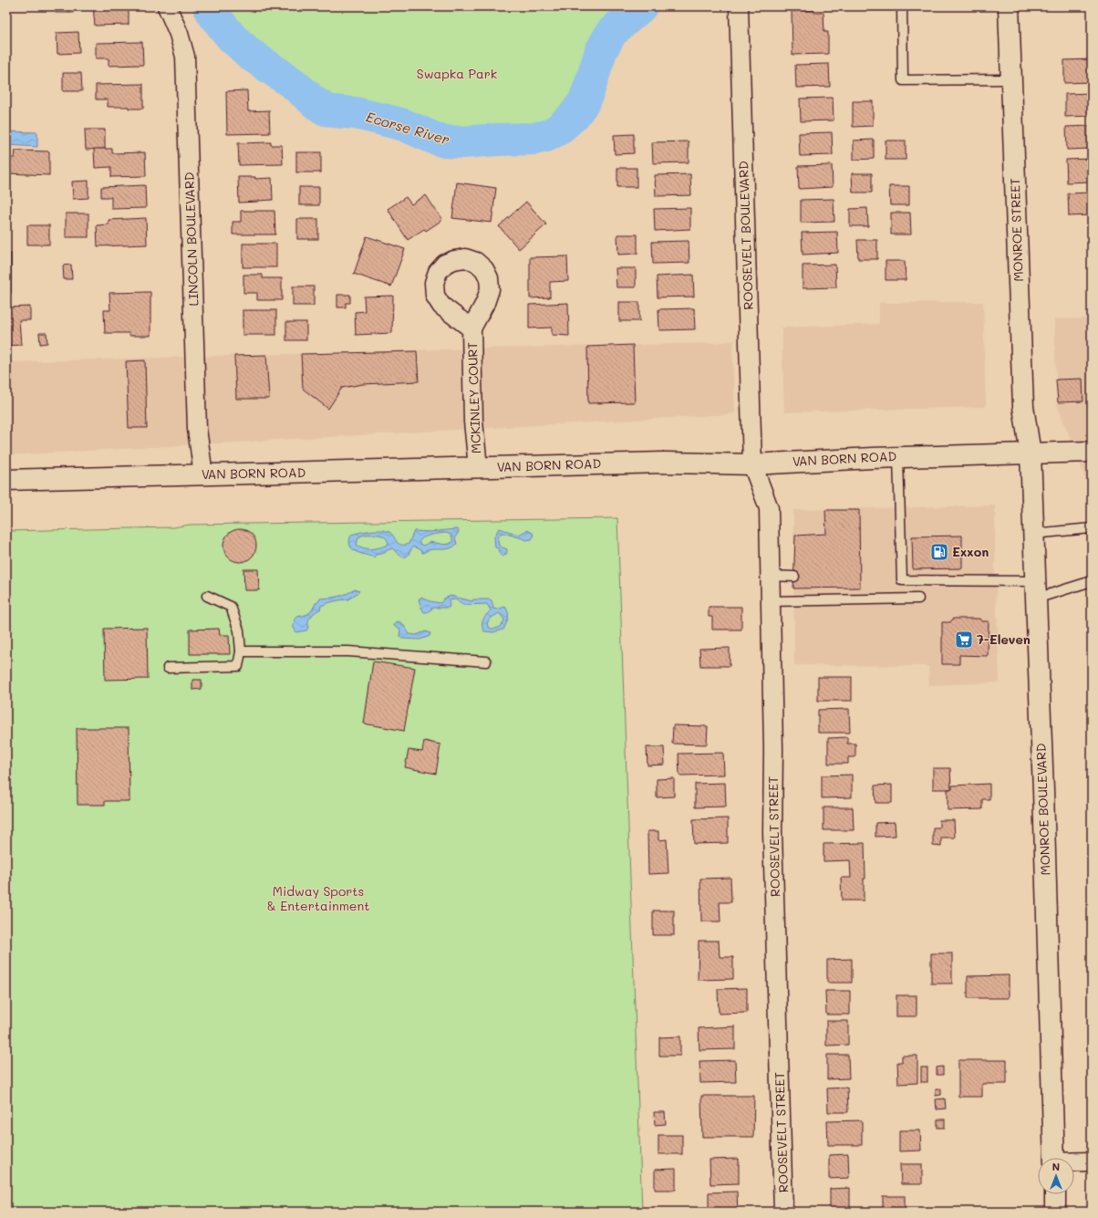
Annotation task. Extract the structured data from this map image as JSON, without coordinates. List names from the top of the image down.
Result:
{
  "streets": {
    "street": [
      "MONROE STREET",
      "ROOSEVELT BOULEVARD",
      "LINCOLN BOULEVARD",
      "MCKINLEY COURT",
      "VAN BORN ROAD",
      "MONROE BOULEVARD",
      "ROOSEVELT STREET"
    ]
  },
  "crossings": [
    ["MONROE STREET", "VAN BORN ROAD"],
    ["MONROE STREET", "MONROE BOULEVARD"],
    ["ROOSEVELT BOULEVARD", "VAN BORN ROAD"],
    ["ROOSEVELT BOULEVARD", "ROOSEVELT STREET"],
    ["LINCOLN BOULEVARD", "VAN BORN ROAD"],
    ["MCKINLEY COURT", "VAN BORN ROAD"],
    ["VAN BORN ROAD", "MONROE BOULEVARD"],
    ["VAN BORN ROAD", "ROOSEVELT STREET"]
  ],
  "water": ["Ecorse River"],
  "parks": ["Swapka Park", "Midway Sports & Entertainment"],
  "places": {
    "fuel station": ["Exxon"],
    "supermarket": ["7-Eleven"]
  },
  "north": "top"
}
